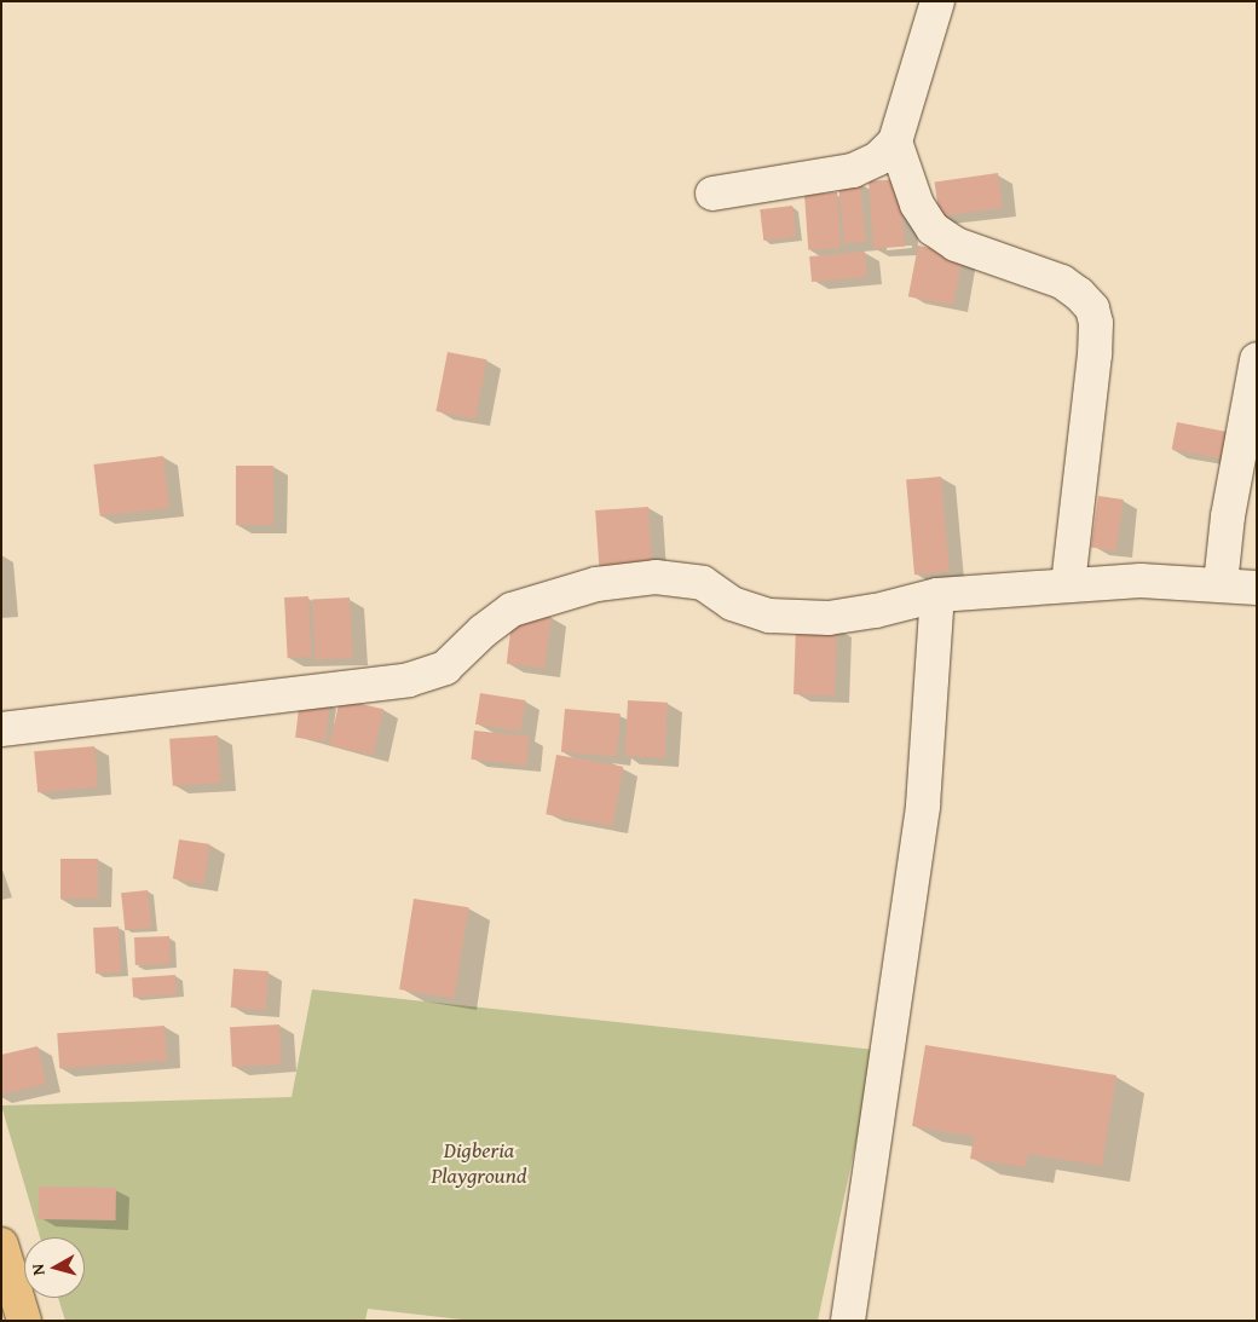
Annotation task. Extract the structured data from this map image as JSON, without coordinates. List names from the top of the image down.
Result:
{
  "parks": ["Digberia Playground"],
  "north": "left"
}
